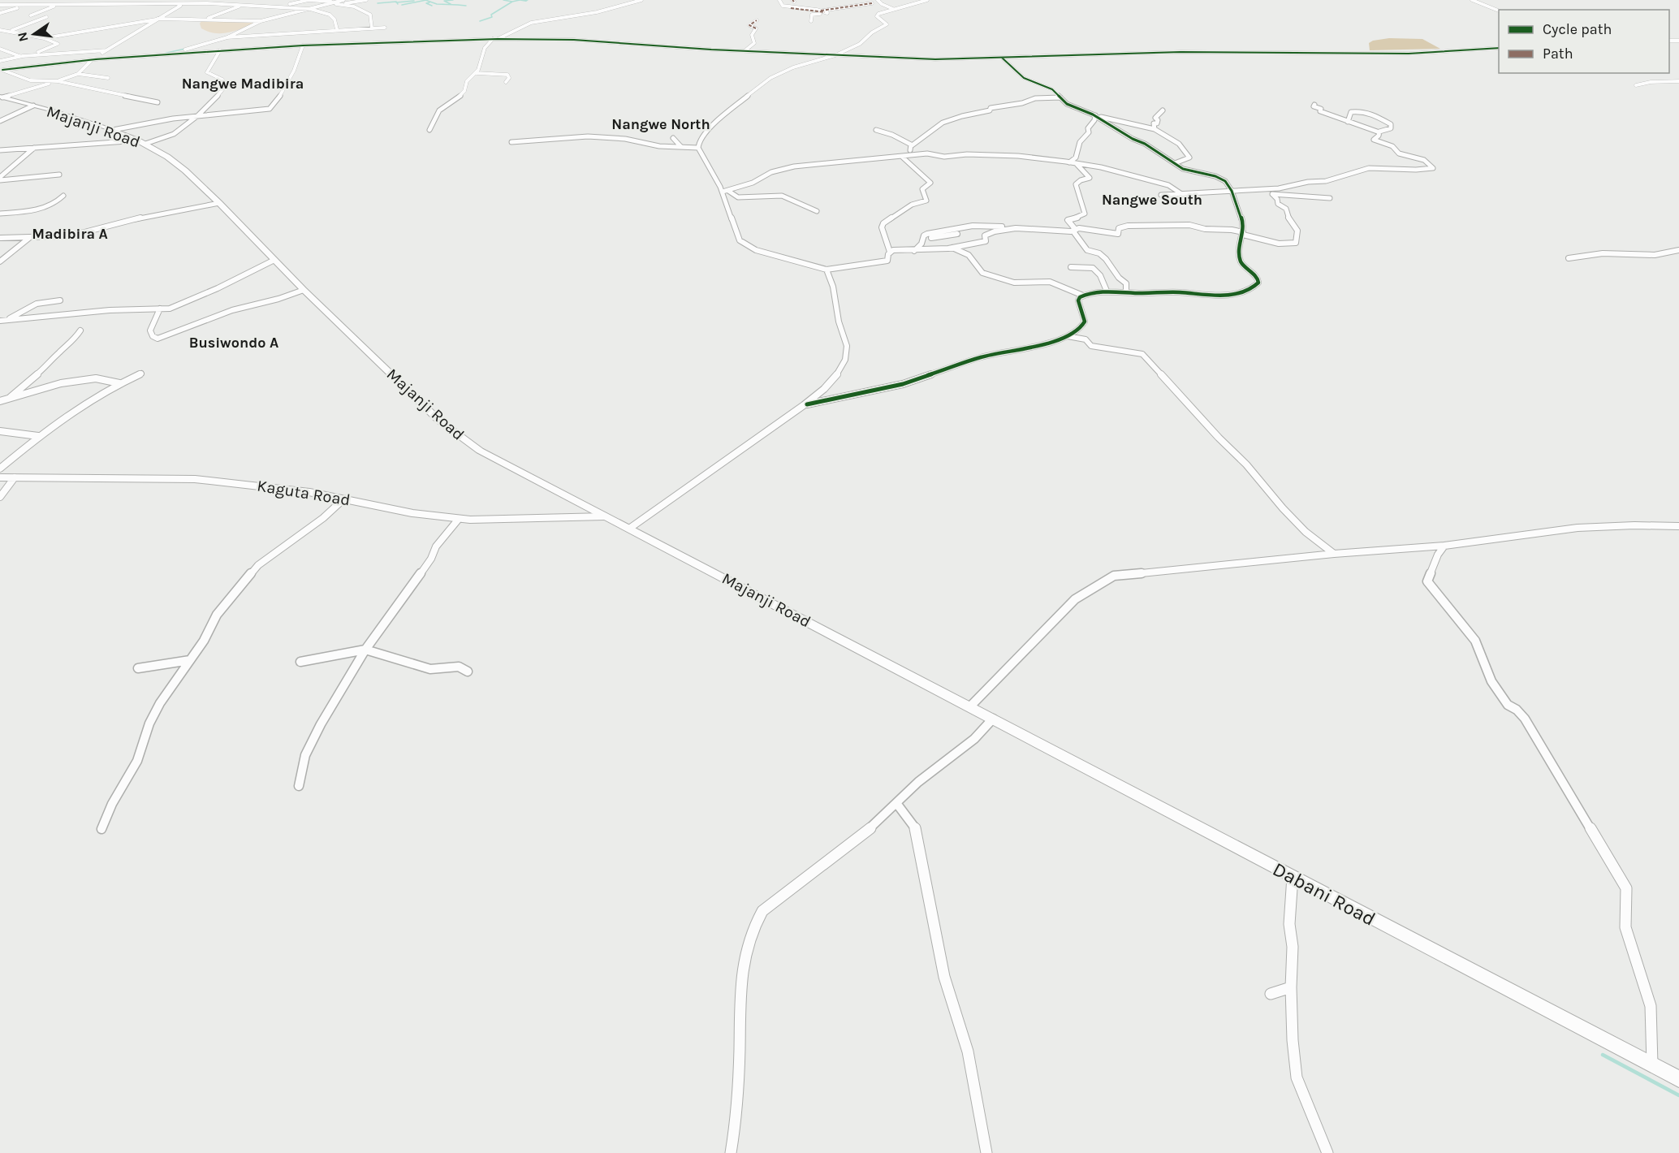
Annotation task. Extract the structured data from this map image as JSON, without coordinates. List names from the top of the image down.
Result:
{
  "streets": {
    "main road": ["Majanji Road", "Dabani Road"],
    "street": ["Kaguta Road"]
  },
  "crossings": [
    ["Majanji Road", "Kaguta Road"],
    ["Majanji Road", "Dabani Road"]
  ],
  "districts": [
    "Nangwe Madibira",
    "Nangwe North",
    "Nangwe South",
    "Madibira A",
    "Busiwondo A"
  ],
  "legend": ["Cycle path", "Path"],
  "north": "left"
}
